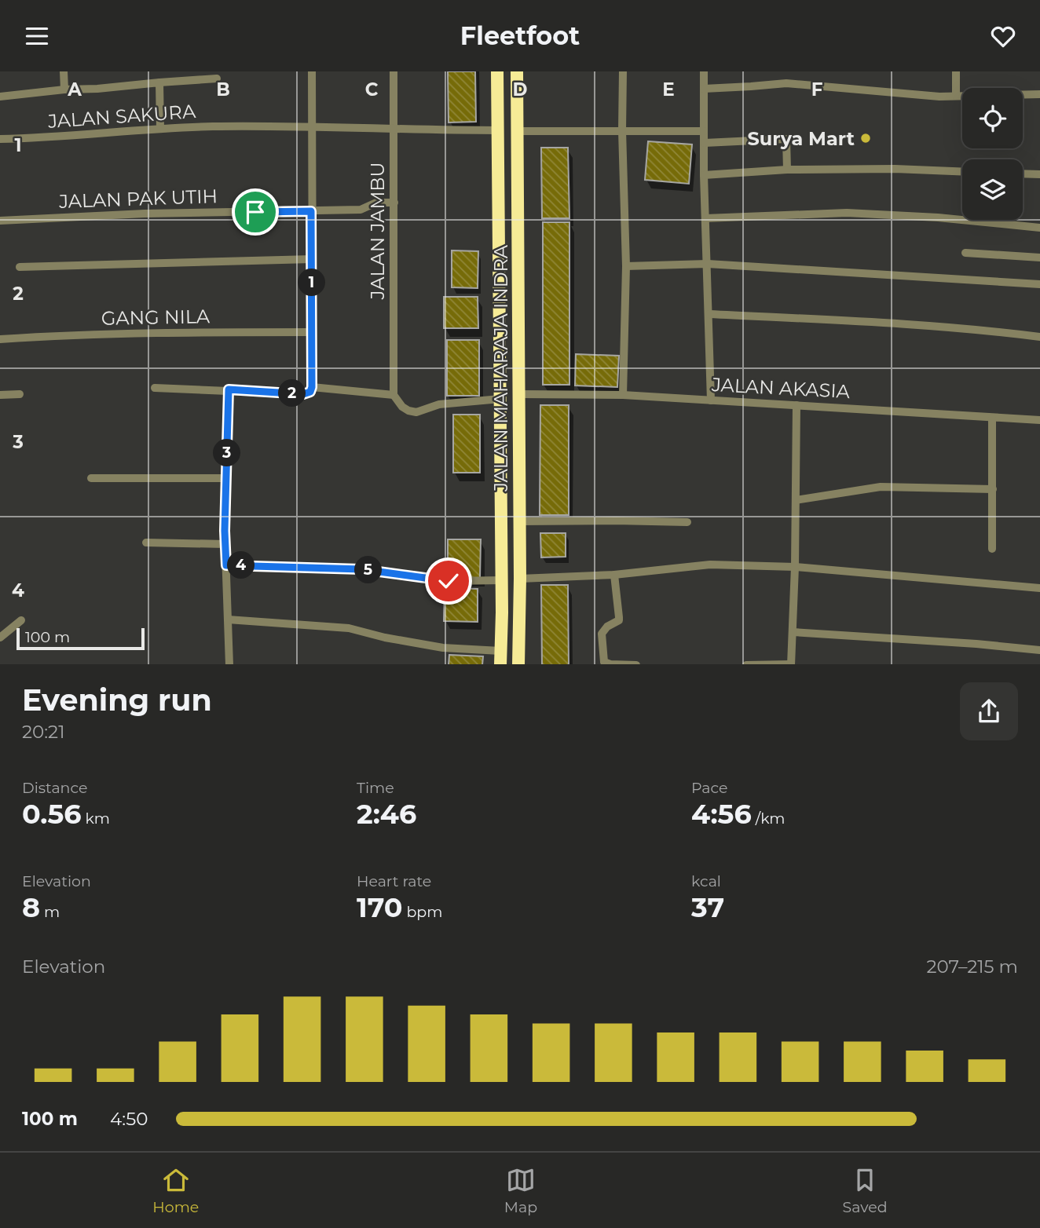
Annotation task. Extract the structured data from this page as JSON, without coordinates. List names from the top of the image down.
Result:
{
  "streets": {
    "highway": ["JALAN MAHARAJA INDRA"],
    "street": [
      "JALAN SAKURA",
      "JALAN PAK UTIH",
      "JALAN JAMBU",
      "GANG NILA",
      "JALAN AKASIA"
    ]
  },
  "crossings": [
    ["JALAN SAKURA", "JALAN JAMBU"],
    ["JALAN SAKURA", "JALAN MAHARAJA INDRA"],
    ["JALAN PAK UTIH", "JALAN JAMBU"],
    ["JALAN MAHARAJA INDRA", "JALAN AKASIA"]
  ],
  "places": ["Surya Mart"],
  "scale_bar": "100 m",
  "page": {
    "header": "Fleetfoot",
    "pins": [
      "1",
      "2",
      "3",
      "4",
      "5"
    ],
    "scale": "100 m",
    "heading": ["Evening run", "20:21"],
    "stats": [
      ["Distance", "0.56 km"],
      ["Time", "2:46"],
      ["Pace", "4:56 /km"],
      ["Elevation", "8 m"],
      ["Heart rate", "170 bpm"],
      ["kcal", "37"]
    ],
    "chart": ["Elevation", "207–215 m"],
    "list": [
      {
        "name": "100 m",
        "note": "4:50"
      }
    ],
    "tabs": ["Home", "Map", "Saved"]
  },
  "grid": {
    "columns": [
      "A",
      "B",
      "C",
      "D",
      "E",
      "F"
    ],
    "rows": [
      "1",
      "2",
      "3",
      "4"
    ]
  }
}
